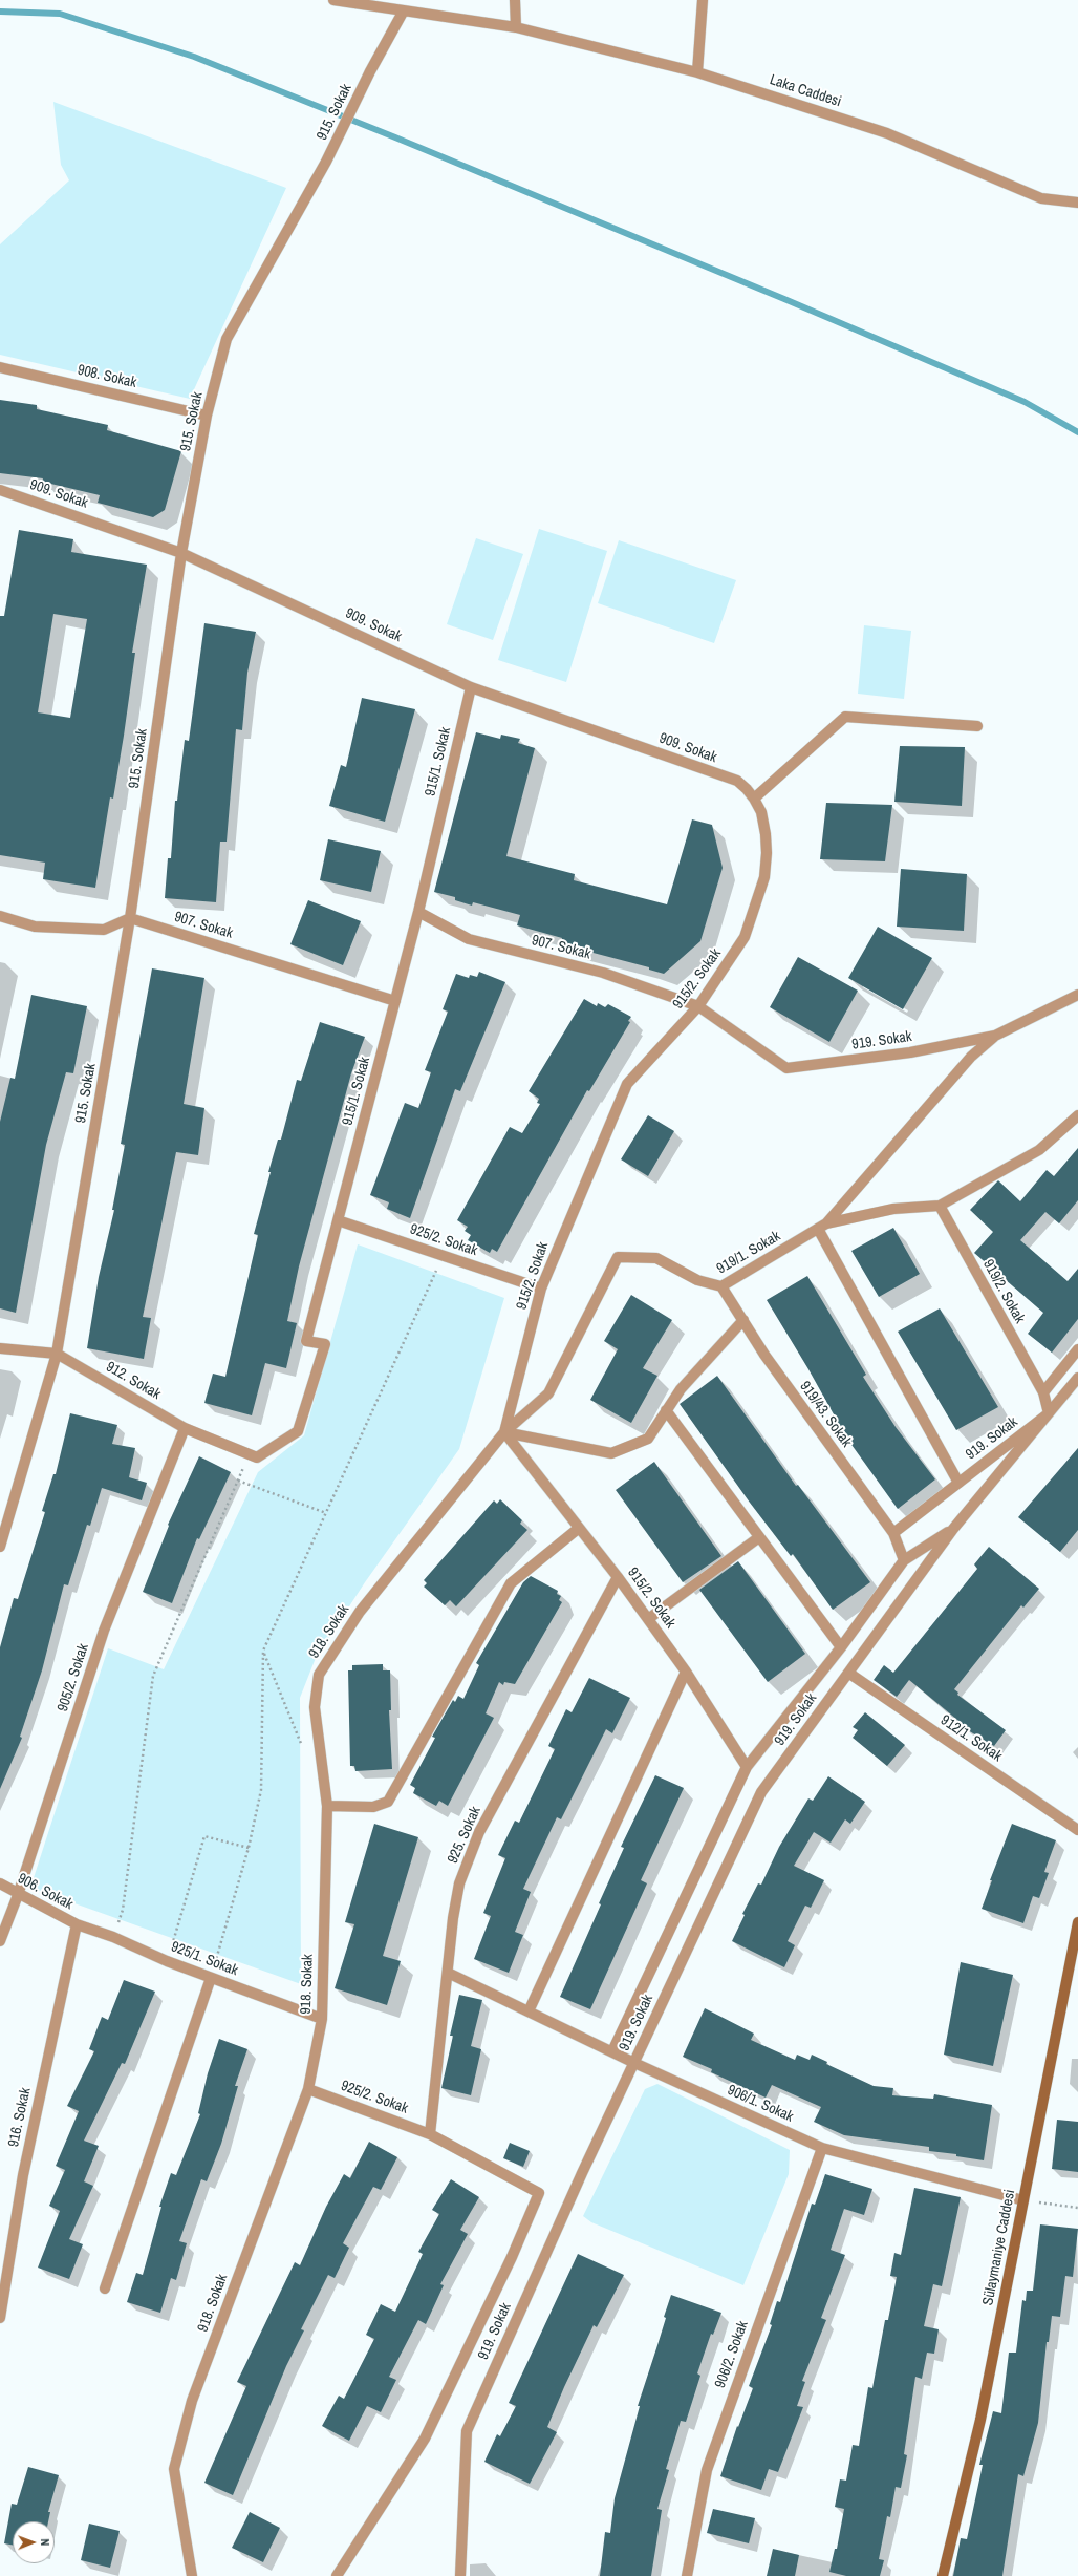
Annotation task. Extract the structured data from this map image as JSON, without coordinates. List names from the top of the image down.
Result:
{
  "streets": {
    "main road": ["Sülaymaniye Caddesi"],
    "street": [
      "Laka Caddesi",
      "915. Sokak",
      "908. Sokak",
      "909. Sokak",
      "915/1. Sokak",
      "907. Sokak",
      "915/2. Sokak",
      "919. Sokak",
      "925/2. Sokak",
      "919/1. Sokak",
      "919/2. Sokak",
      "912. Sokak",
      "919/43. Sokak",
      "918. Sokak",
      "905/2. Sokak",
      "912/1. Sokak",
      "925. Sokak",
      "906. Sokak",
      "925/1. Sokak",
      "906/1. Sokak",
      "916. Sokak",
      "906/2. Sokak"
    ]
  },
  "crossings": [
    ["Laka Caddesi", "915. Sokak"],
    ["915. Sokak", "908. Sokak"],
    ["915. Sokak", "909. Sokak"],
    ["915. Sokak", "907. Sokak"],
    ["915. Sokak", "912. Sokak"],
    ["909. Sokak", "915/1. Sokak"],
    ["909. Sokak", "915/2. Sokak"],
    ["915/1. Sokak", "907. Sokak"],
    ["915/1. Sokak", "925/2. Sokak"],
    ["915/1. Sokak", "912. Sokak"],
    ["907. Sokak", "915/2. Sokak"],
    ["907. Sokak", "919. Sokak"],
    ["915/2. Sokak", "919. Sokak"],
    ["915/2. Sokak", "925/2. Sokak"],
    ["915/2. Sokak", "919/1. Sokak"],
    ["915/2. Sokak", "918. Sokak"],
    ["915/2. Sokak", "925. Sokak"],
    ["919. Sokak", "919/43. Sokak"],
    ["919. Sokak", "912/1. Sokak"],
    ["919. Sokak", "906/1. Sokak"],
    ["925/2. Sokak", "918. Sokak"],
    ["925/2. Sokak", "925. Sokak"],
    ["919/1. Sokak", "919/2. Sokak"],
    ["919/1. Sokak", "919/43. Sokak"],
    ["919/1. Sokak", "918. Sokak"],
    ["912. Sokak", "905/2. Sokak"],
    ["918. Sokak", "925/1. Sokak"],
    ["905/2. Sokak", "906. Sokak"],
    ["925. Sokak", "906/1. Sokak"],
    ["906. Sokak", "925/1. Sokak"],
    ["906. Sokak", "916. Sokak"],
    ["925/1. Sokak", "916. Sokak"],
    ["906/1. Sokak", "Sülaymaniye Caddesi"],
    ["906/1. Sokak", "906/2. Sokak"]
  ],
  "north": "right"
}
